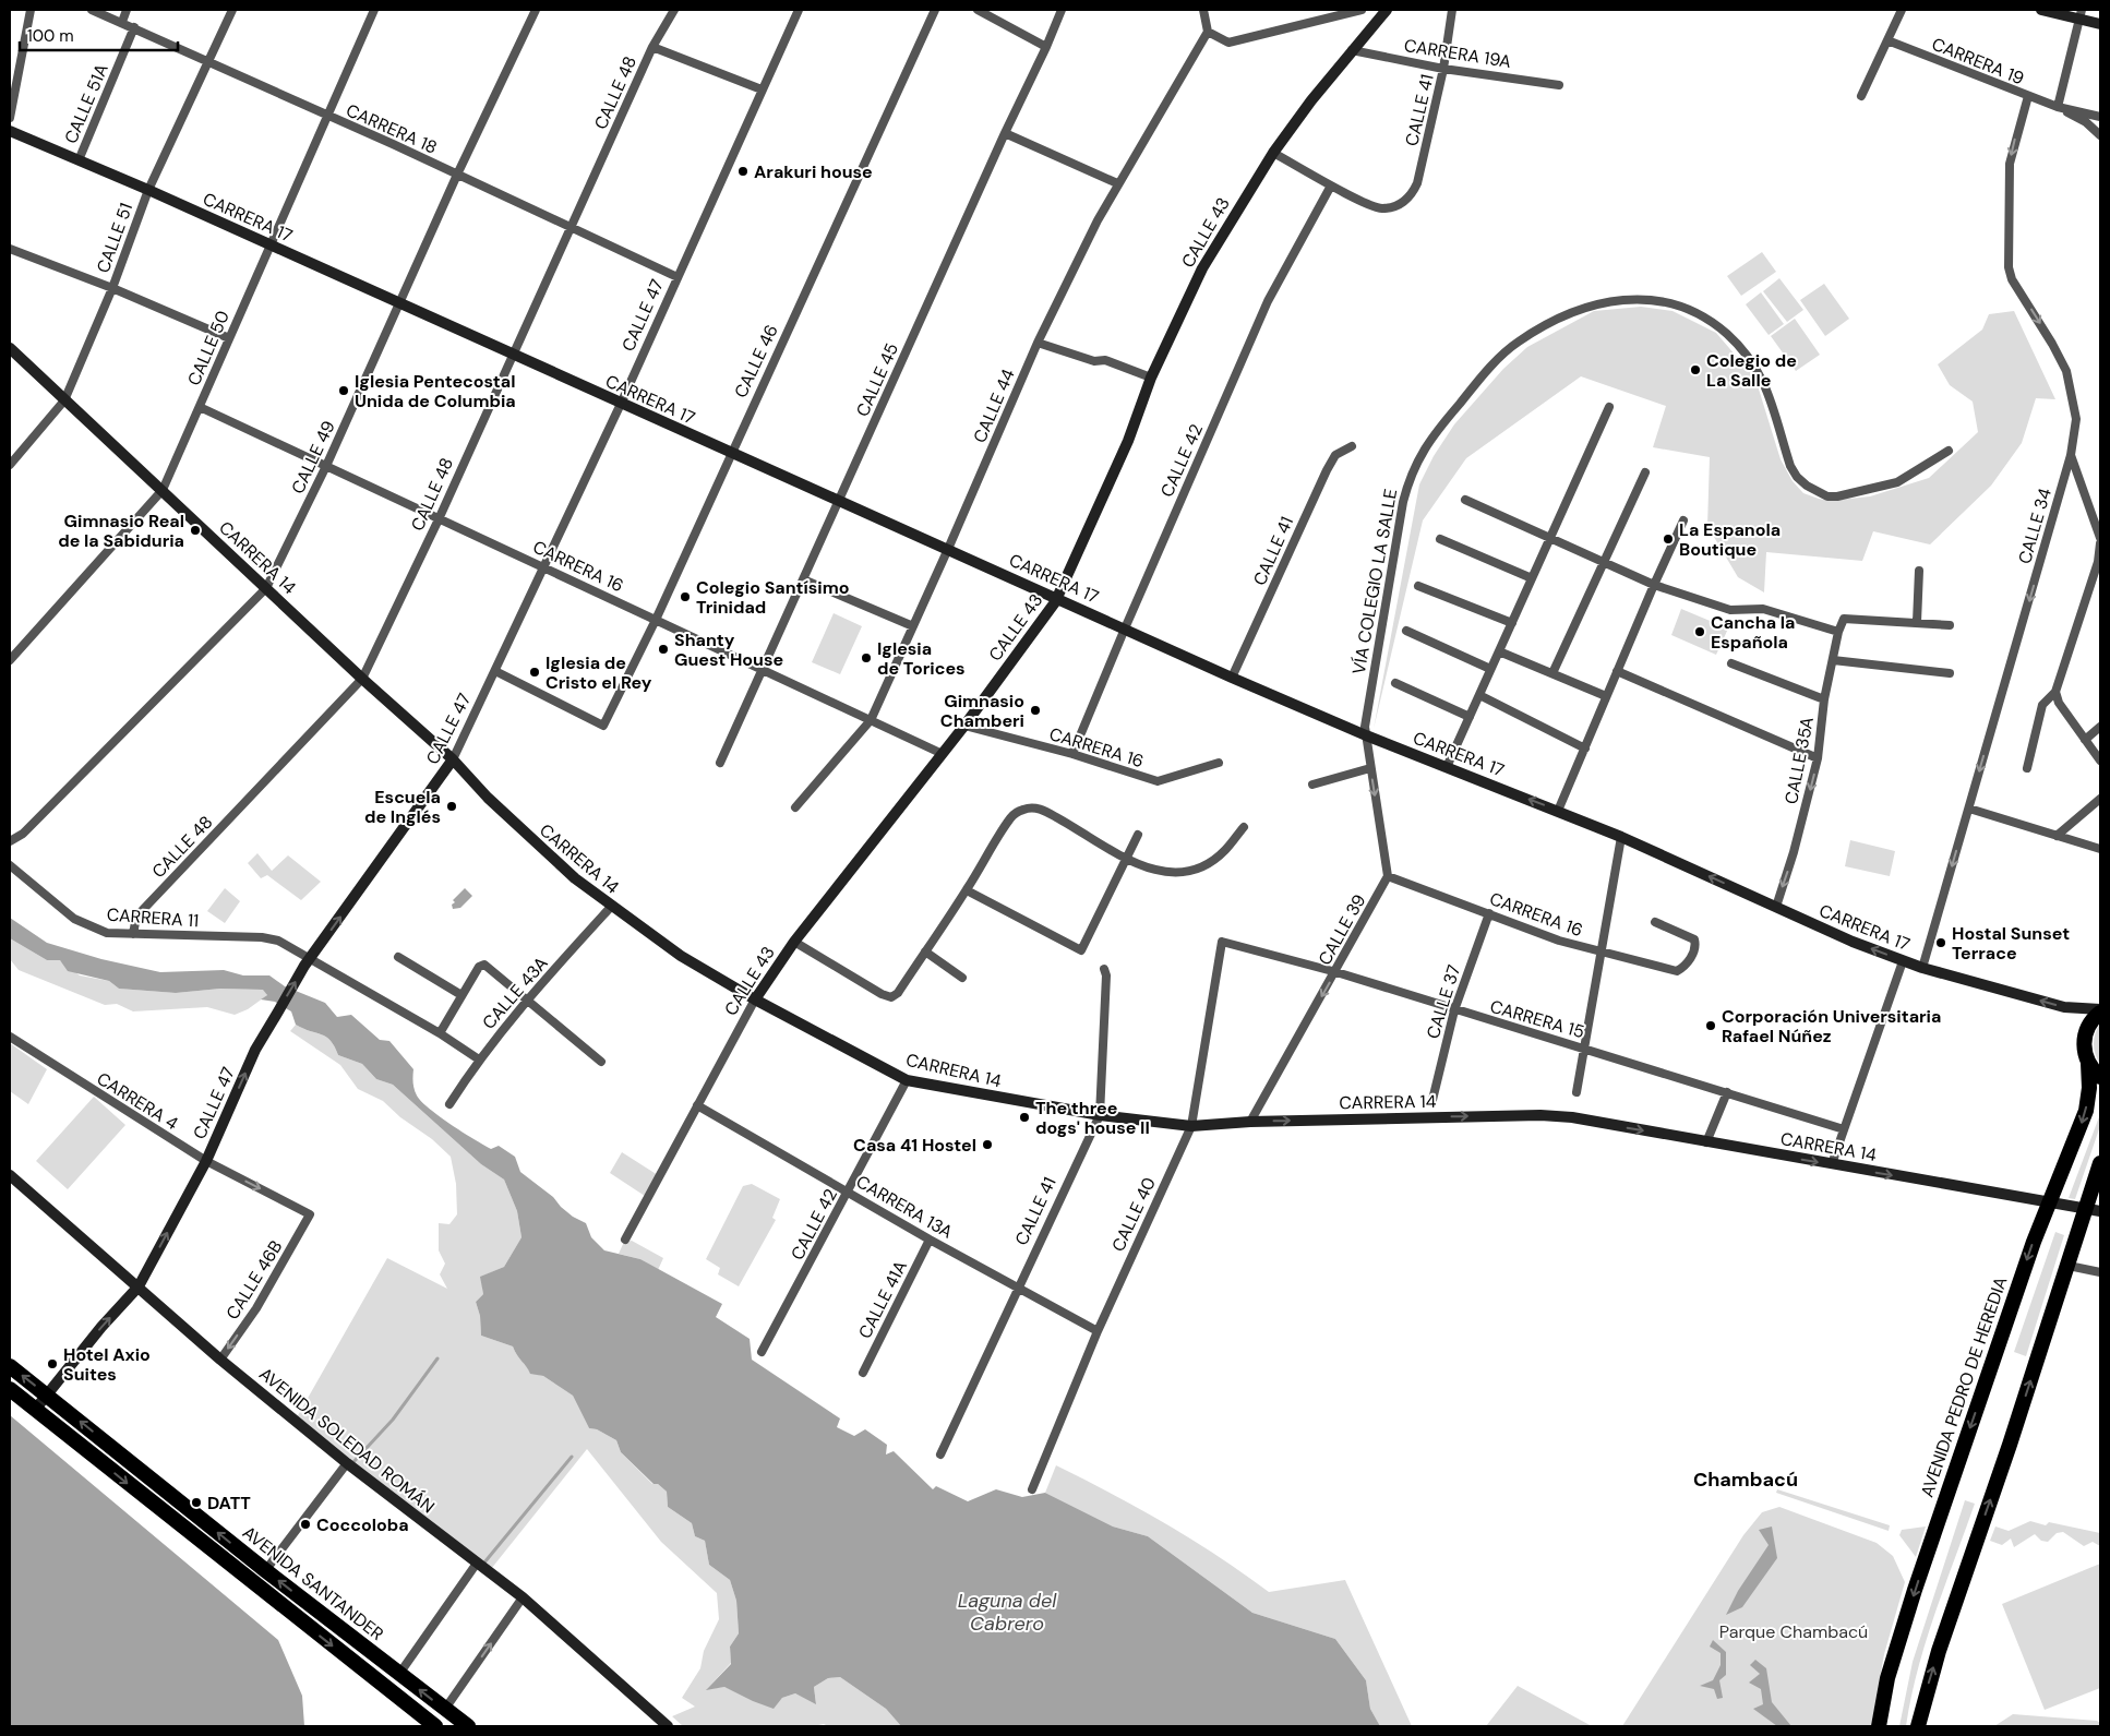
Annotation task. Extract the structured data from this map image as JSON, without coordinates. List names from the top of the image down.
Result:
{
  "streets": {
    "highway": ["AVENIDA PEDRO DE HEREDIA", "AVENIDA SANTANDER"],
    "main road": [
      "CARRERA 17",
      "CALLE 43",
      "CALLE 47",
      "CARRERA 14",
      "AVENIDA SOLEDAD ROMÁN"
    ],
    "street": [
      "CARRERA 19A",
      "CARRERA 19",
      "CALLE 48",
      "CALLE 51A",
      "CALLE 41",
      "CARRERA 18",
      "CALLE 51",
      "CALLE 50",
      "CALLE 46",
      "CALLE 45",
      "CALLE 44",
      "CALLE 49",
      "CALLE 42",
      "CALLE 34",
      "CARRERA 16",
      "VÍA COLEGIO LA SALLE",
      "CALLE 35A",
      "CARRERA 11",
      "CALLE 39",
      "CALLE 43A",
      "CALLE 37",
      "CARRERA 15",
      "CARRERA 4",
      "CARRERA 13A",
      "CALLE 40",
      "CALLE 46B",
      "CALLE 41A"
    ]
  },
  "crossings": [
    ["CARRERA 19A", "CALLE 41"],
    ["CARRERA 19A", "CALLE 43"],
    ["CARRERA 19", "CALLE 34"],
    ["CALLE 48", "CARRERA 18"],
    ["CALLE 48", "CARRERA 17"],
    ["CALLE 48", "CARRERA 14"],
    ["CALLE 48", "CARRERA 16"],
    ["CALLE 48", "CARRERA 11"],
    ["CALLE 51A", "CARRERA 18"],
    ["CALLE 51A", "CARRERA 17"],
    ["CALLE 41", "CARRERA 17"],
    ["CALLE 41", "CALLE 42"],
    ["CALLE 41", "CARRERA 14"],
    ["CALLE 41", "CARRERA 13A"],
    ["CARRERA 18", "CALLE 51"],
    ["CARRERA 18", "CALLE 47"],
    ["CARRERA 18", "CALLE 50"],
    ["CARRERA 18", "CALLE 49"],
    ["CARRERA 17", "CALLE 43"],
    ["CARRERA 17", "CALLE 51"],
    ["CARRERA 17", "CALLE 47"],
    ["CARRERA 17", "CALLE 50"],
    ["CARRERA 17", "CALLE 46"],
    ["CARRERA 17", "CALLE 45"],
    ["CARRERA 17", "CALLE 44"],
    ["CARRERA 17", "CALLE 49"],
    ["CARRERA 17", "CALLE 42"],
    ["CARRERA 17", "CALLE 34"],
    ["CARRERA 17", "VÍA COLEGIO LA SALLE"],
    ["CARRERA 17", "CALLE 35A"],
    ["CARRERA 17", "AVENIDA PEDRO DE HEREDIA"],
    ["CALLE 43", "CARRERA 14"],
    ["CALLE 43", "CARRERA 16"],
    ["CALLE 43", "CARRERA 13A"],
    ["CALLE 51", "CARRERA 14"],
    ["CALLE 47", "CALLE 46"],
    ["CALLE 47", "CARRERA 14"],
    ["CALLE 47", "CARRERA 16"],
    ["CALLE 47", "CARRERA 11"],
    ["CALLE 47", "CARRERA 4"],
    ["CALLE 47", "AVENIDA SOLEDAD ROMÁN"],
    ["CALLE 47", "AVENIDA SANTANDER"],
    ["CALLE 50", "CARRERA 14"],
    ["CALLE 50", "CARRERA 16"],
    ["CALLE 46", "CARRERA 16"],
    ["CALLE 45", "CARRERA 16"],
    ["CALLE 44", "CARRERA 16"],
    ["CALLE 49", "CARRERA 14"],
    ["CALLE 49", "CARRERA 16"],
    ["CALLE 42", "CARRERA 14"],
    ["CALLE 42", "CARRERA 16"],
    ["CALLE 42", "CARRERA 13A"],
    ["CARRERA 14", "CALLE 39"],
    ["CARRERA 14", "CALLE 43A"],
    ["CARRERA 14", "CALLE 40"],
    ["CARRERA 14", "AVENIDA PEDRO DE HEREDIA"],
    ["CARRERA 16", "CALLE 39"],
    ["CARRERA 16", "CALLE 37"],
    ["CARRERA 11", "CALLE 43A"],
    ["CALLE 39", "CARRERA 15"],
    ["CALLE 37", "CARRERA 15"],
    ["CARRERA 15", "CALLE 40"],
    ["CARRERA 4", "CALLE 46B"],
    ["CARRERA 13A", "CALLE 40"],
    ["CARRERA 13A", "CALLE 41A"],
    ["CALLE 46B", "AVENIDA SOLEDAD ROMÁN"]
  ],
  "one_way": [
    "CALLE 47",
    "CALLE 34",
    "CALLE 35A",
    "CALLE 39",
    "CALLE 46B"
  ],
  "districts": ["Chambacú"],
  "water": ["Laguna del Cabrero"],
  "parks": ["Parque Chambacú"],
  "places": [
    "Arakuri house",
    "Colegio de La Salle",
    "Iglesia Pentecostal Unida de Columbia",
    "Gimnasio Real de la Sabiduria",
    "La Espanola Boutique",
    "Colegio Santísimo Trinidad",
    "Cancha la Española",
    "Shanty Guest House",
    "Iglesia de Torices",
    "Iglesia de Cristo el Rey",
    "Gimnasio Chamberi",
    "Escuela de Inglés",
    "Hostal Sunset Terrace",
    "Corporación Universitaria Rafael Núñez",
    "The three dogs' house II",
    "Casa 41 Hostel",
    "Hotel Axio Suites",
    "DATT",
    "Coccoloba"
  ],
  "scale_bar": "100 m"
}
